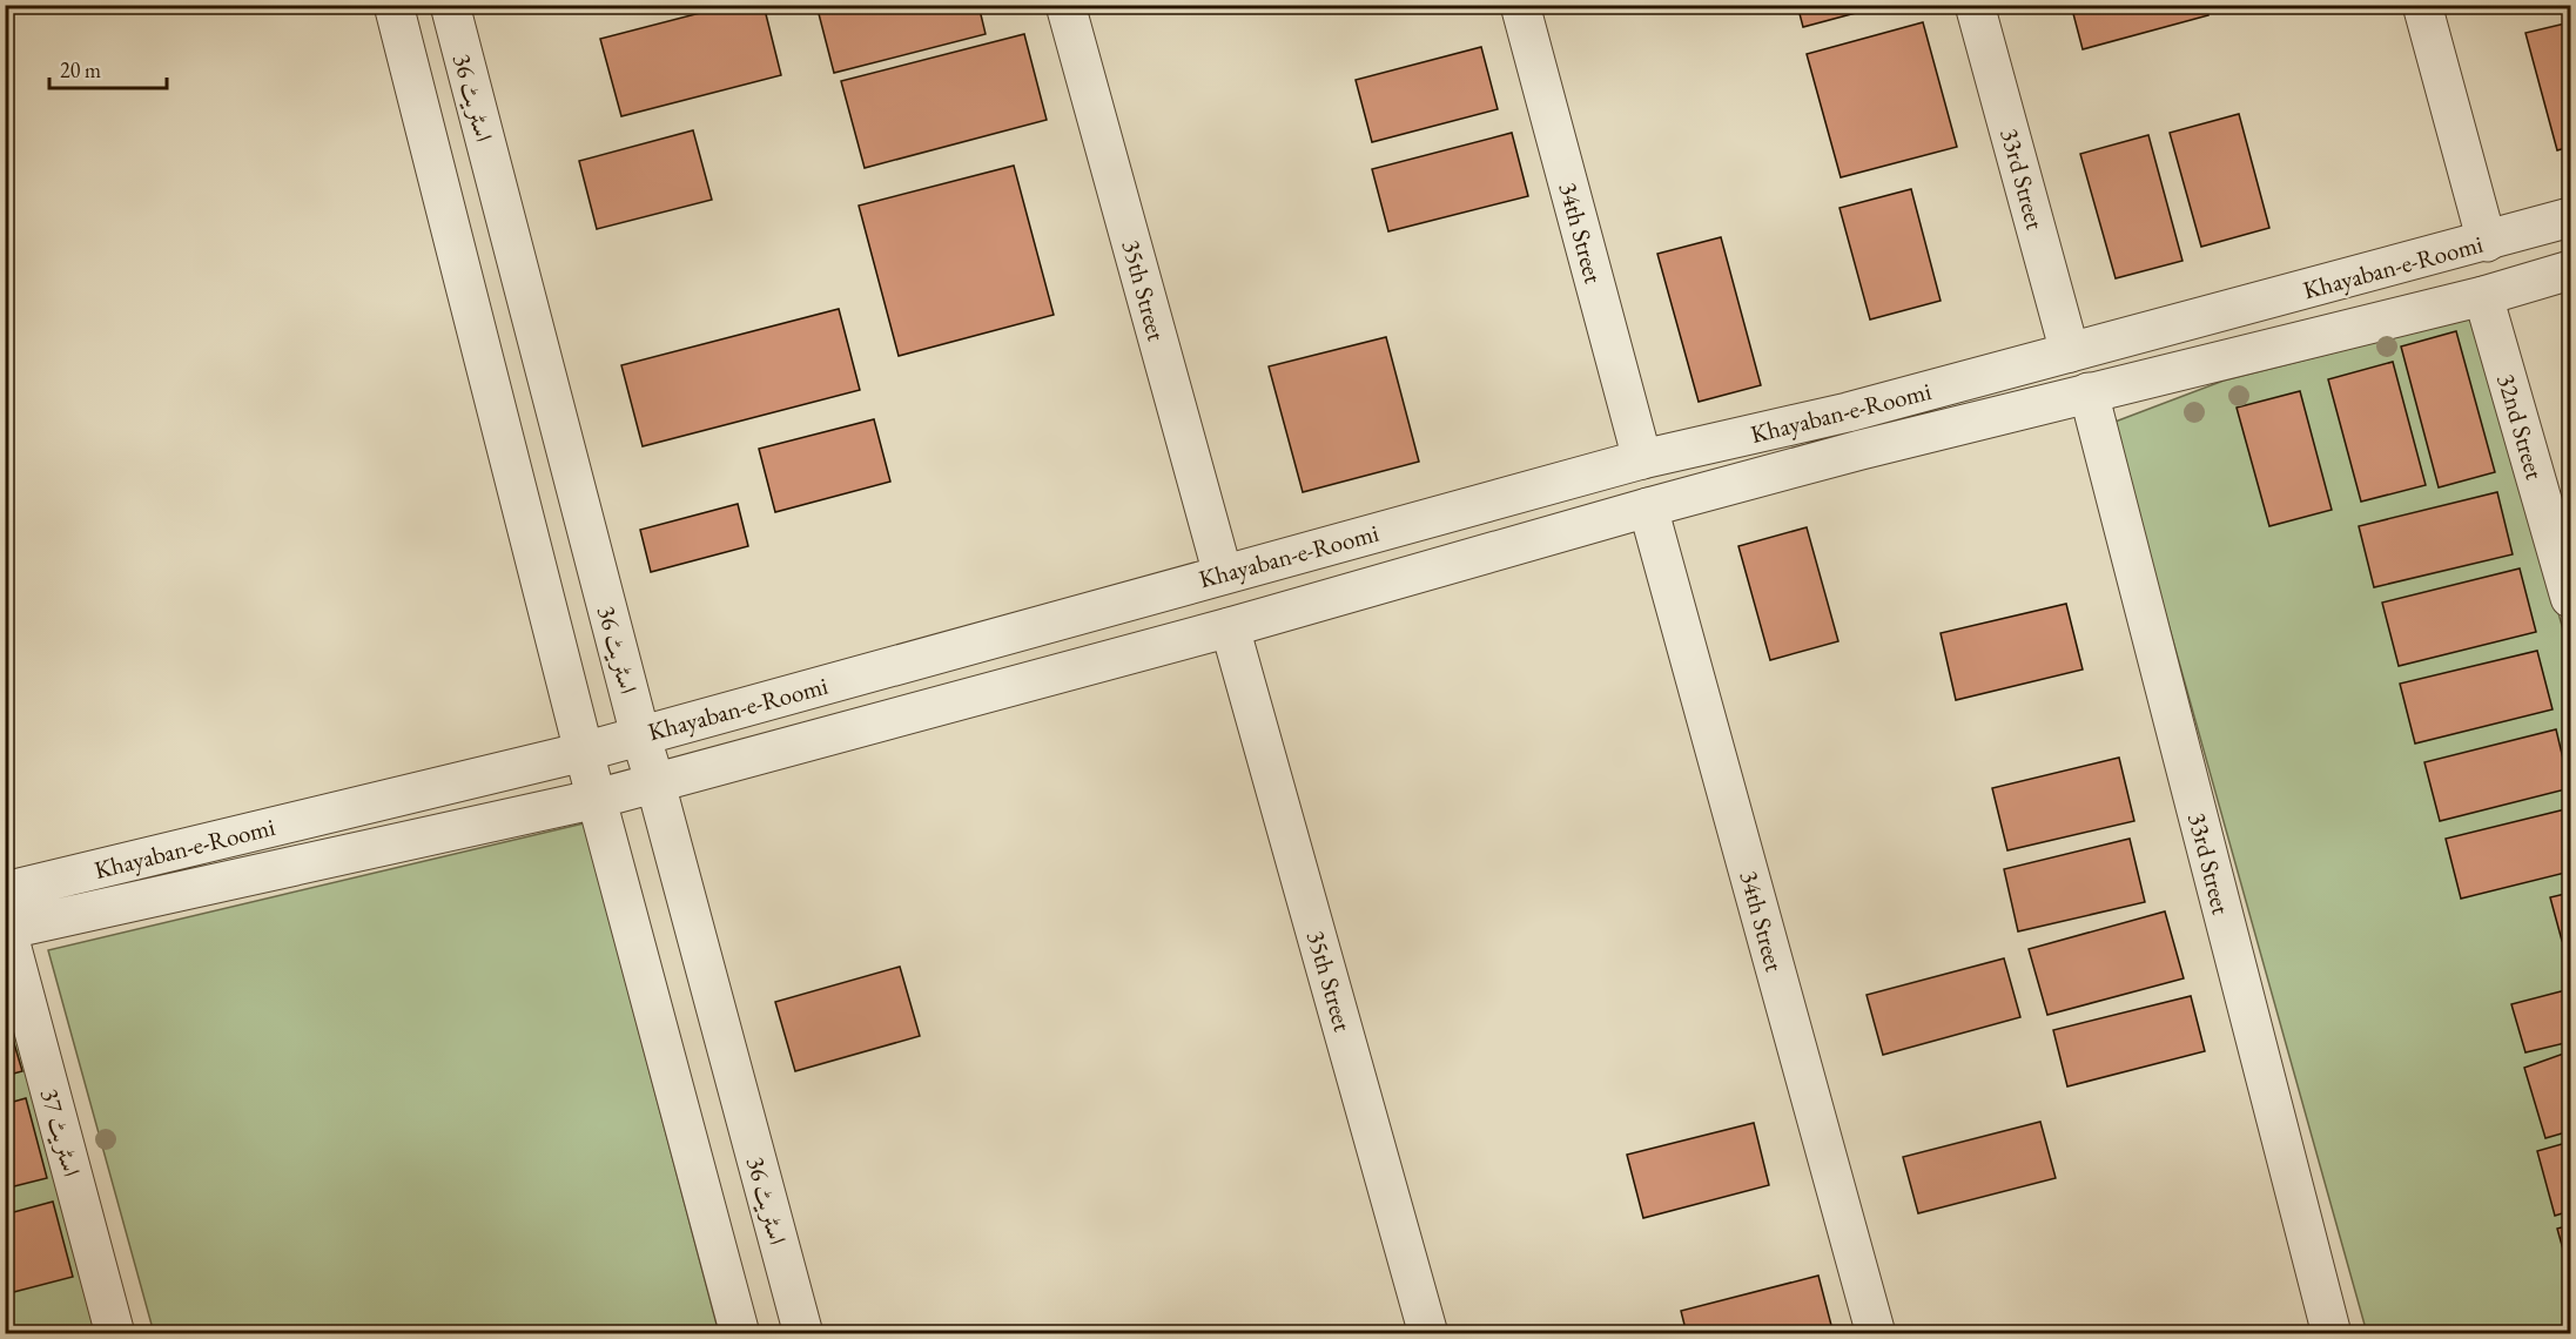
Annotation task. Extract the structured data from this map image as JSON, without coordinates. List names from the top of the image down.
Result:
{
  "streets": {
    "street": [
      "اسٹریٹ 36",
      "33rd Street",
      "34th Street",
      "Khayaban-e-Roomi",
      "35th Street",
      "32nd Street",
      "اسٹریٹ 37"
    ]
  },
  "crossings": [
    ["اسٹریٹ 36", "Khayaban-e-Roomi"],
    ["33rd Street", "Khayaban-e-Roomi"],
    ["34th Street", "Khayaban-e-Roomi"],
    ["Khayaban-e-Roomi", "35th Street"],
    ["Khayaban-e-Roomi", "32nd Street"],
    ["Khayaban-e-Roomi", "اسٹریٹ 37"]
  ],
  "scale_bar": "20 m"
}
